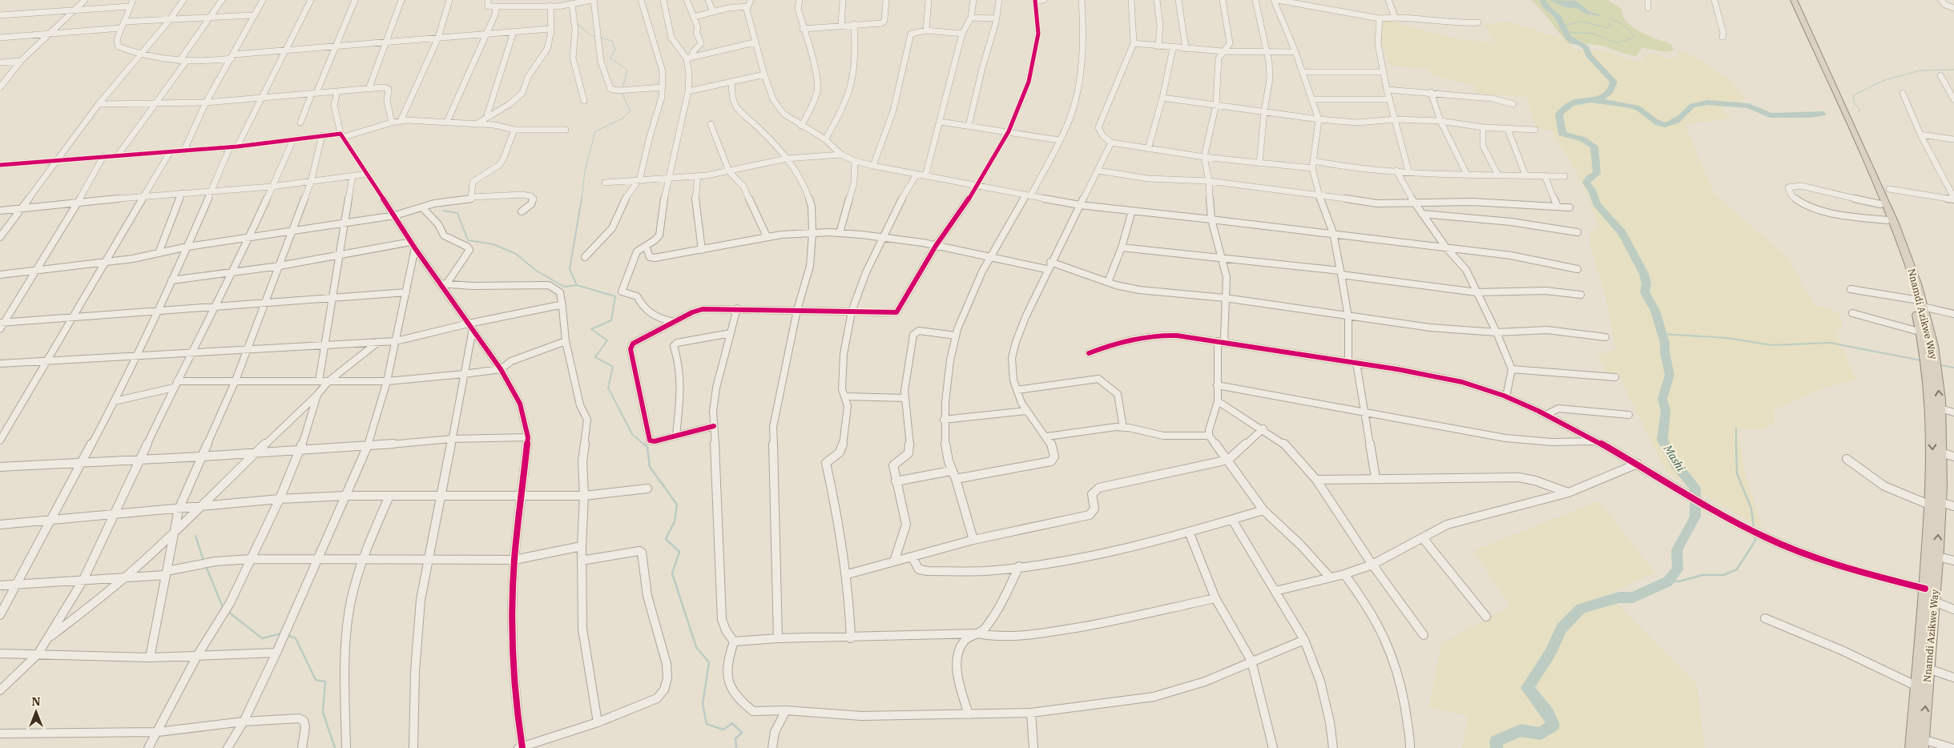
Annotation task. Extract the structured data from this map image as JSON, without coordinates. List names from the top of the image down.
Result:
{
  "streets": {
    "highway": ["Nnamdi Azikwe Way"]
  },
  "water": ["Mashi"],
  "north": "top"
}
